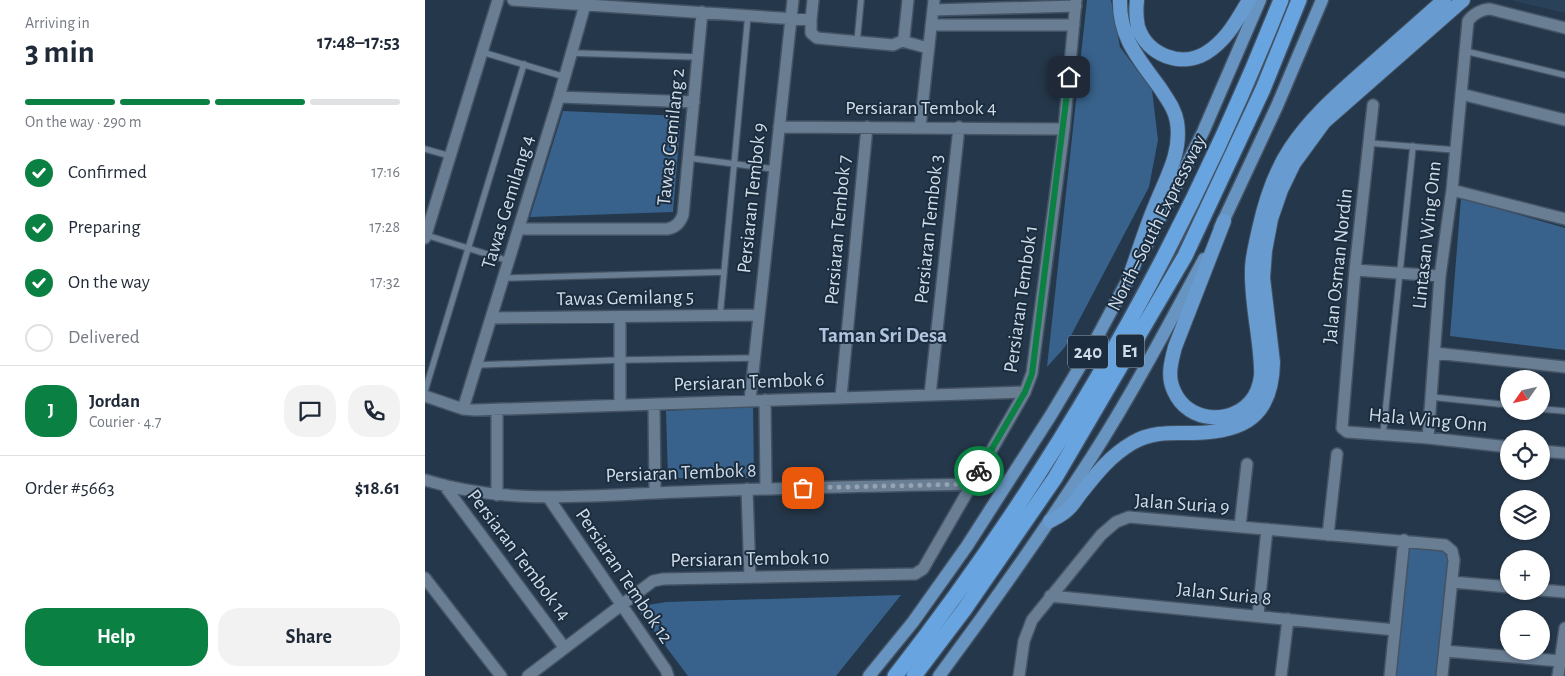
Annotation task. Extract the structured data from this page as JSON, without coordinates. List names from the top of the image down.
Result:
{
  "streets": {
    "highway": ["North–South Expressway", "E1"],
    "main road": ["240"],
    "street": [
      "Persiaran Tembok 4",
      "Tawas Gemilang 2",
      "Persiaran Tembok 9",
      "Tawas Gemilang 4",
      "Persiaran Tembok 3",
      "Persiaran Tembok 7",
      "Lintasan Wing Onn",
      "Jalan Osman Nordin",
      "Tawas Gemilang 5",
      "Persiaran Tembok 1",
      "Persiaran Tembok 6",
      "Hala Wing Onn",
      "Persiaran Tembok 8",
      "Jalan Suria 9",
      "Persiaran Tembok 14",
      "Persiaran Tembok 10",
      "Persiaran Tembok 12",
      "Jalan Suria 8"
    ]
  },
  "crossings": [
    ["Persiaran Tembok 4", "Persiaran Tembok 9"],
    ["Persiaran Tembok 4", "Persiaran Tembok 3"],
    ["Persiaran Tembok 4", "Persiaran Tembok 7"],
    ["Persiaran Tembok 4", "Persiaran Tembok 1"],
    ["Tawas Gemilang 2", "Tawas Gemilang 4"],
    ["Persiaran Tembok 9", "Tawas Gemilang 5"],
    ["Persiaran Tembok 9", "Persiaran Tembok 6"],
    ["Tawas Gemilang 4", "Tawas Gemilang 5"],
    ["Tawas Gemilang 4", "Persiaran Tembok 6"],
    ["Persiaran Tembok 3", "Persiaran Tembok 6"],
    ["Persiaran Tembok 7", "Persiaran Tembok 6"],
    ["Lintasan Wing Onn", "Hala Wing Onn"],
    ["Jalan Osman Nordin", "Hala Wing Onn"],
    ["Persiaran Tembok 1", "Persiaran Tembok 6"],
    ["Persiaran Tembok 1", "Persiaran Tembok 8"],
    ["Persiaran Tembok 1", "Persiaran Tembok 10"],
    ["Persiaran Tembok 8", "Persiaran Tembok 14"],
    ["Persiaran Tembok 8", "Persiaran Tembok 12"],
    ["Jalan Suria 9", "Jalan Suria 8"],
    ["Persiaran Tembok 14", "Persiaran Tembok 10"],
    ["Persiaran Tembok 10", "Persiaran Tembok 12"]
  ],
  "districts": ["Taman Sri Desa"],
  "north": "bottom left",
  "page": {
    "heading": ["3 min", "Arriving in", "17:48–17:53"],
    "panel": [
      "Jordan",
      "Courier · 4.7",
      "Order #5663",
      "$18.61"
    ],
    "bar": "On the way · 290 m",
    "list": [
      ["Confirmed", "17:16"],
      ["Preparing", "17:28"],
      ["On the way", "17:32"],
      "Delivered"
    ],
    "map_buttons": ["+", "−"],
    "round": "J",
    "buttons": ["Help", "Share"]
  }
}
